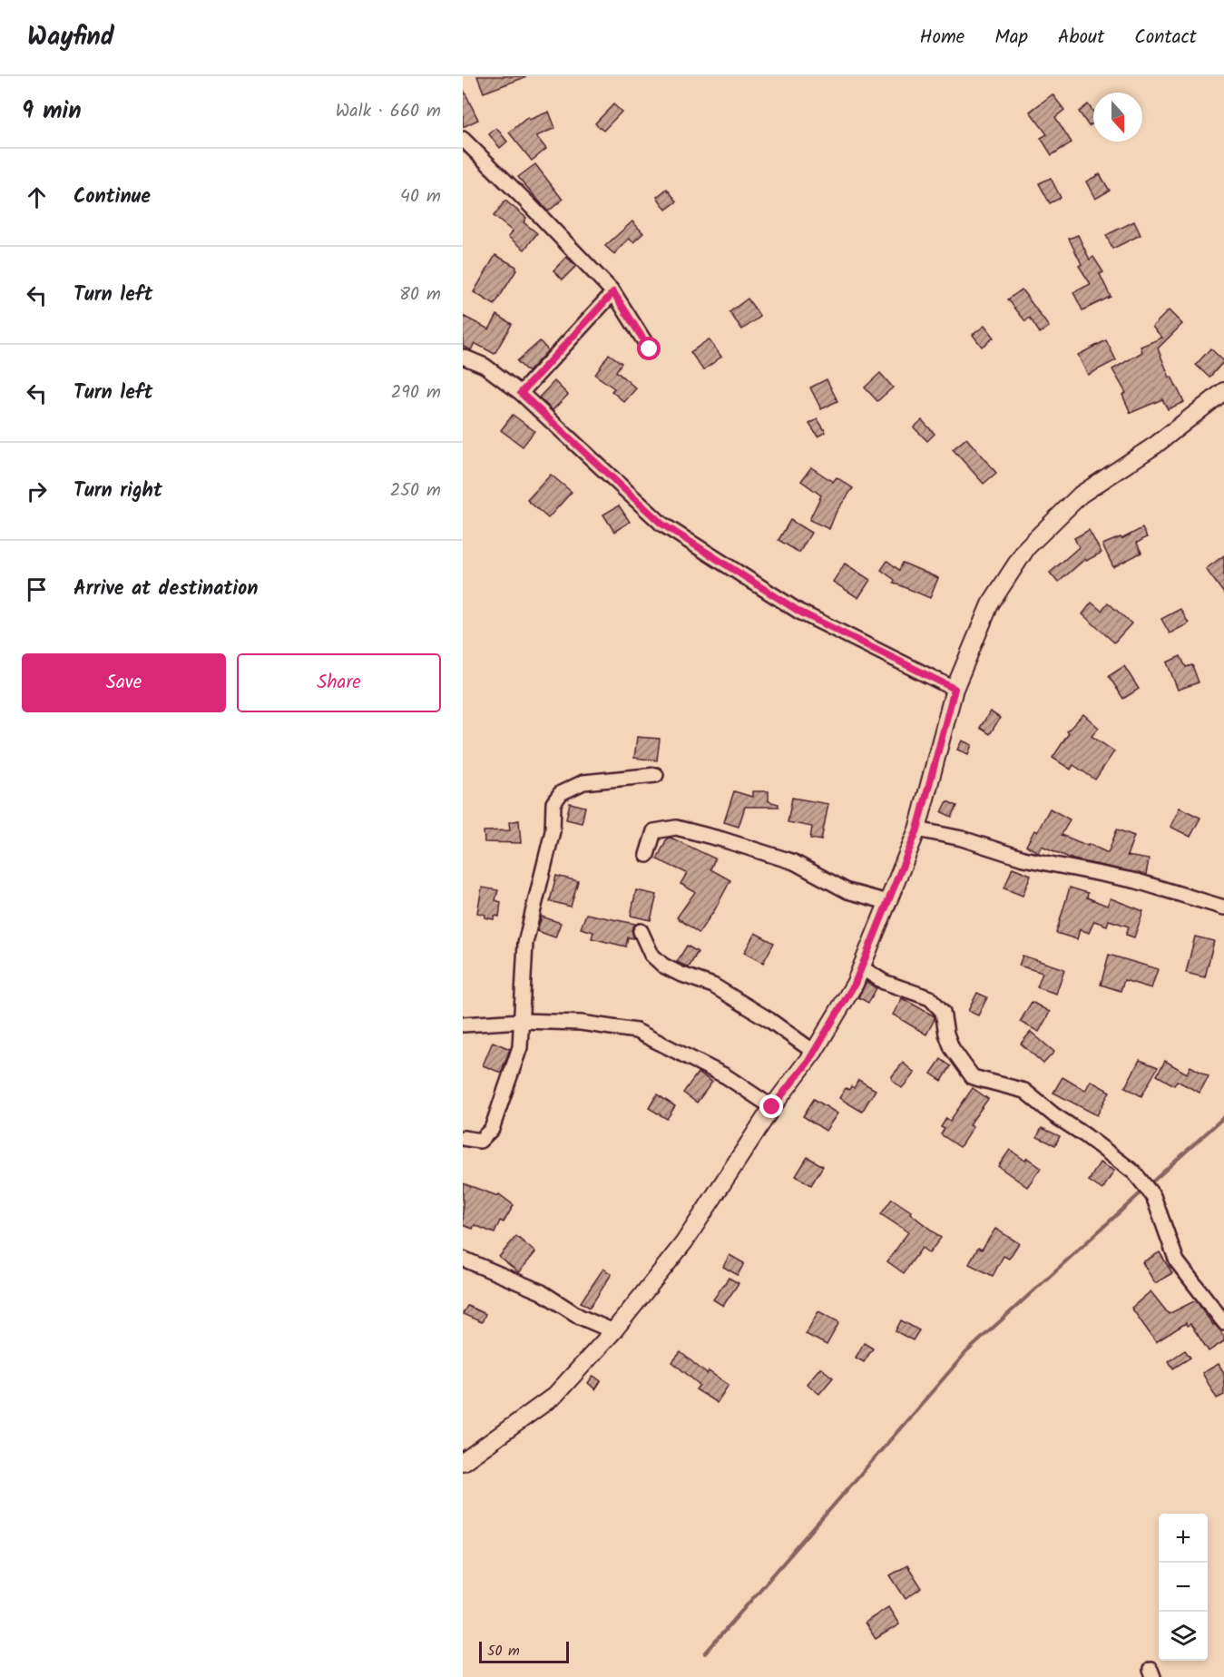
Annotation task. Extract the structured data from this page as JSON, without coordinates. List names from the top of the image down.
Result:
{
  "scale_bar": "50 m",
  "north": "bottom",
  "page": {
    "header": "Wayfind",
    "nav": [
      "Home",
      "Map",
      "About",
      "Contact"
    ],
    "heading": ["9 min", "Walk · 660 m"],
    "list": [
      ["Continue", "40 m"],
      ["Turn left", "80 m"],
      ["Turn left", "290 m"],
      ["Turn right", "250 m"],
      "Arrive at destination"
    ],
    "buttons": ["Save", "Share"],
    "map_buttons": ["+", "−"],
    "scale": "50 m"
  }
}
